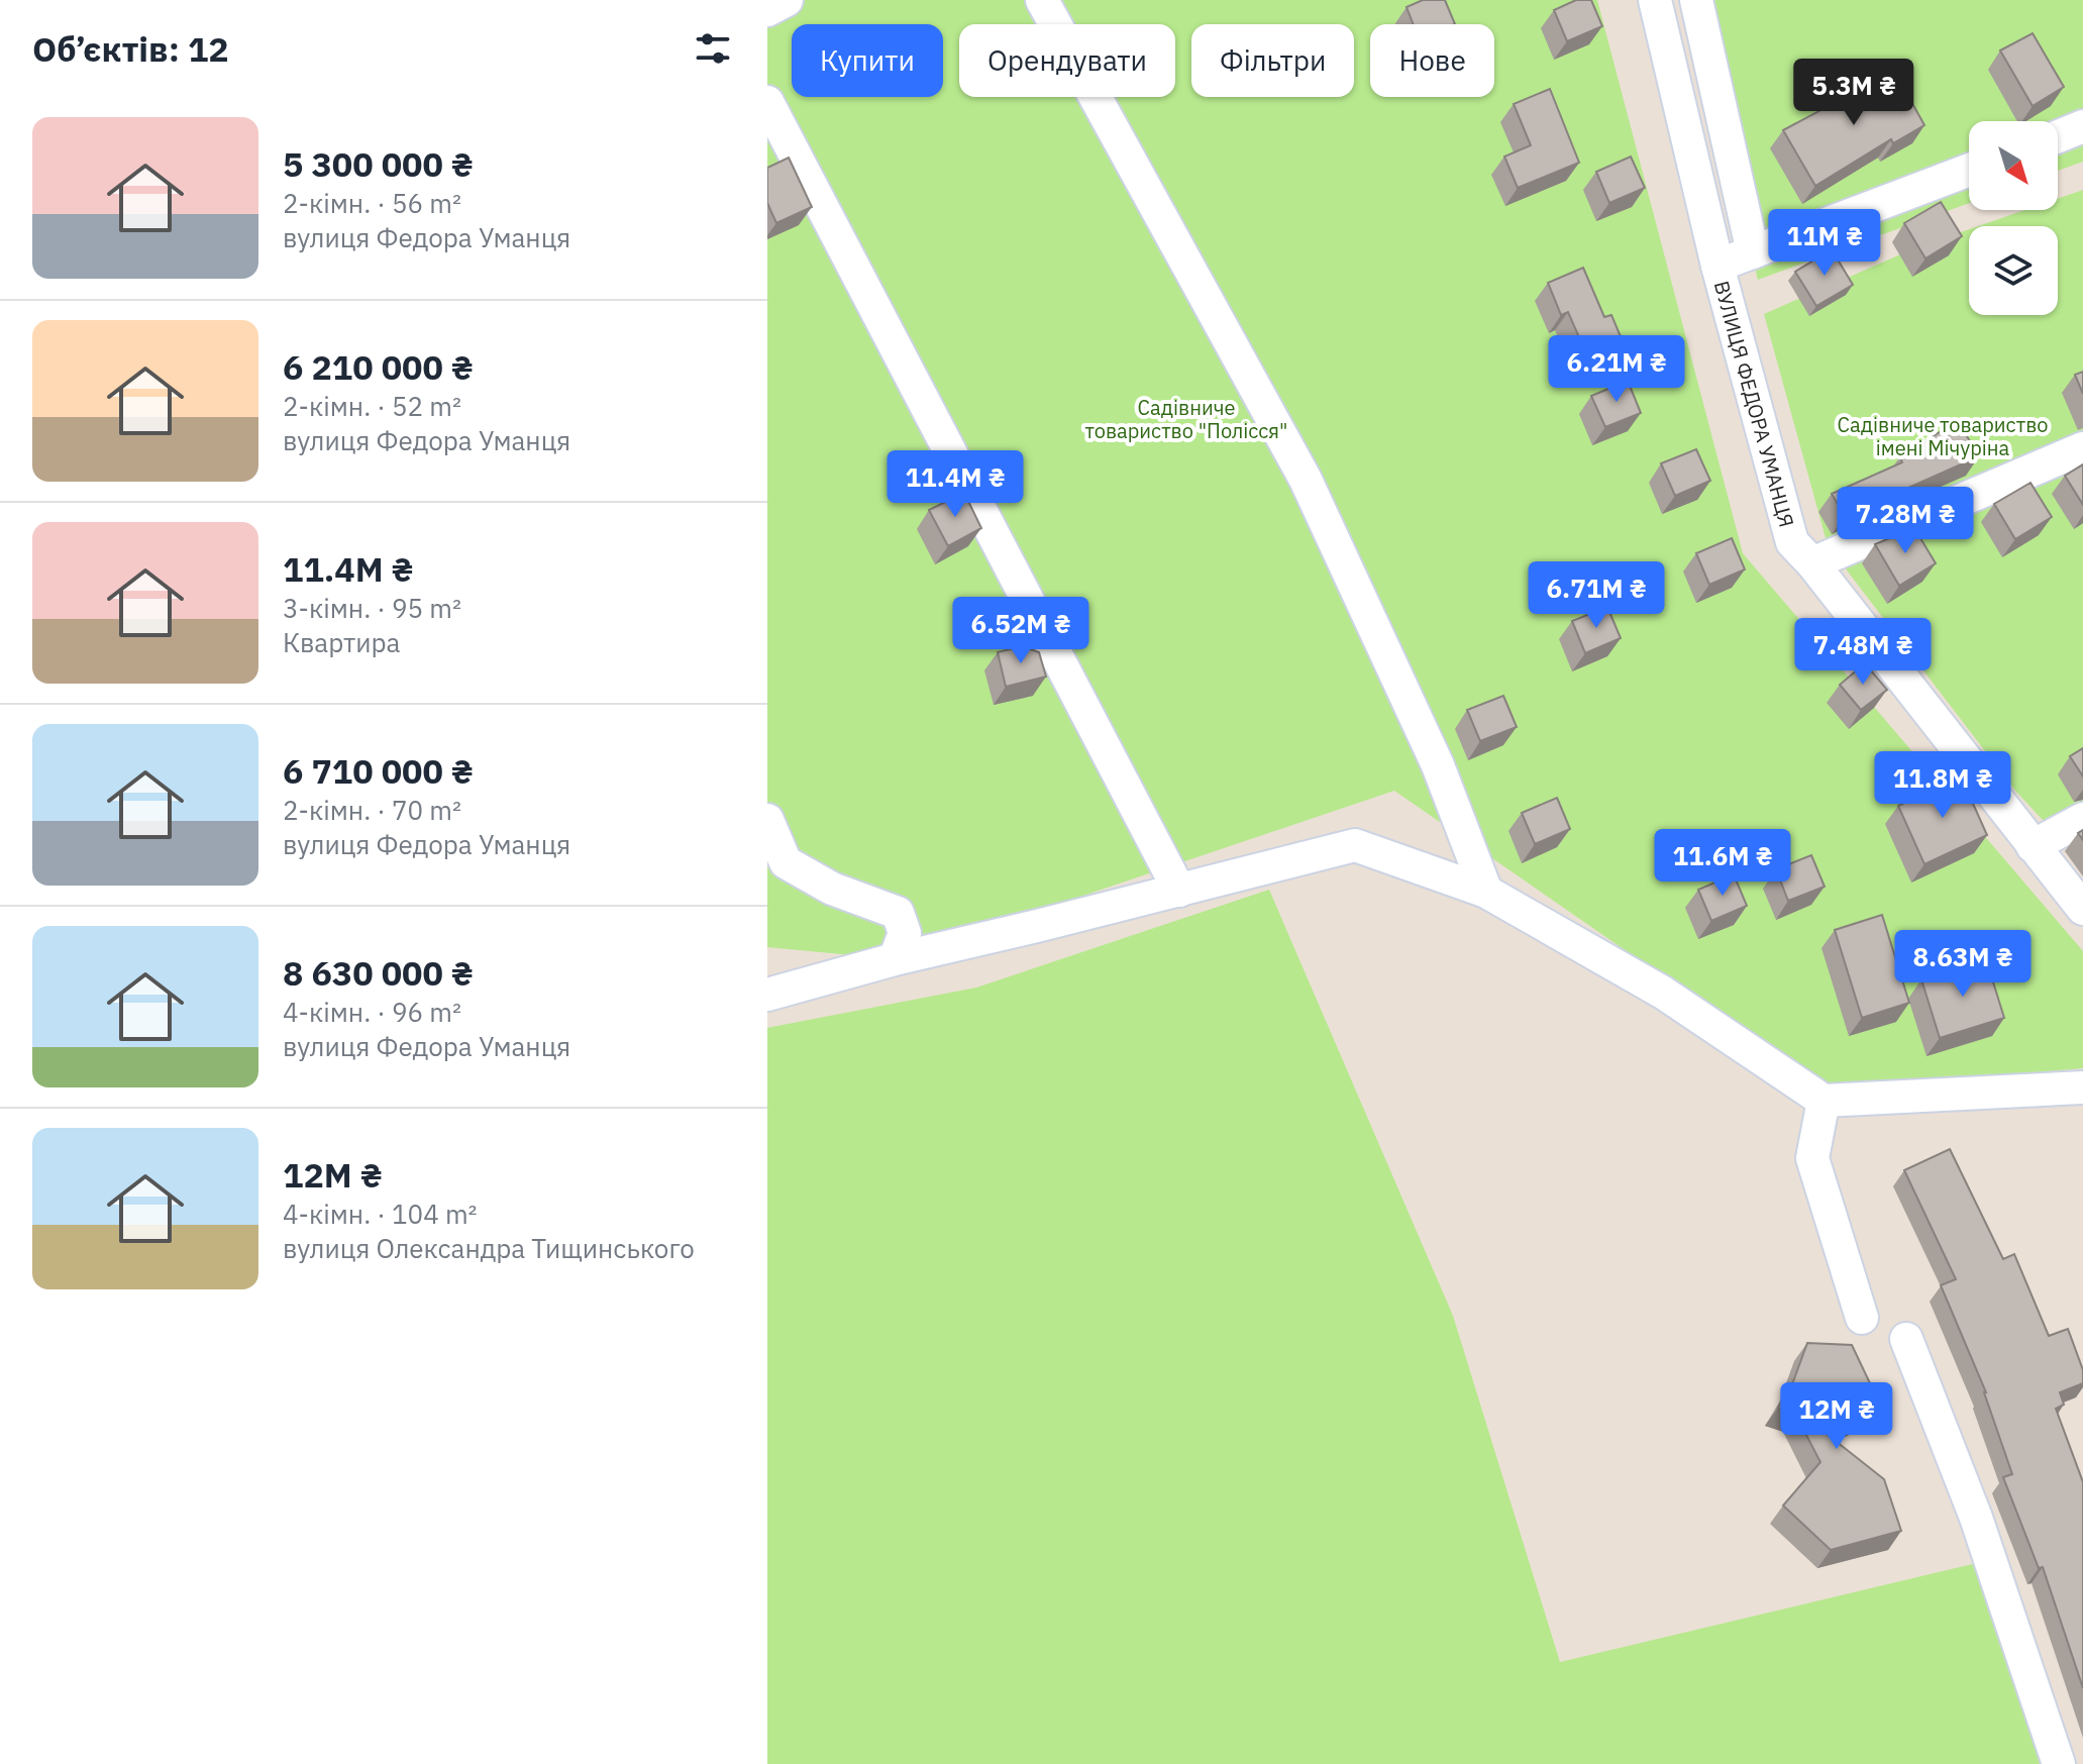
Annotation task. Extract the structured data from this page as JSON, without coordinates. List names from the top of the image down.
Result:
{
  "streets": {
    "street": ["ВУЛИЦЯ ФЕДОРА УМАНЦЯ"]
  },
  "parks": ["Садівниче товариство \"Полісся\"", "Садівниче товариство імені Мічуріна"],
  "north": "bottom right",
  "page": {
    "heading": "Об’єктів: 12",
    "chip": [
      "Купити",
      "Орендувати",
      "Фільтри",
      "Нове"
    ],
    "price": [
      "5.3M ₴",
      "11M ₴",
      "6.21M ₴",
      "11.4M ₴",
      "7.28M ₴",
      "6.71M ₴",
      "6.52M ₴",
      "7.48M ₴",
      "11.8M ₴",
      "11.6M ₴",
      "8.63M ₴",
      "12M ₴"
    ],
    "list": [
      {
        "name": "5 300 000 ₴",
        "note": "2-кімн. · 56 m² · вулиця Федора Уманця"
      },
      {
        "name": "6 210 000 ₴",
        "note": "2-кімн. · 52 m² · вулиця Федора Уманця"
      },
      {
        "name": "11.4M ₴",
        "note": "3-кімн. · 95 m² · Квартира"
      },
      {
        "name": "6 710 000 ₴",
        "note": "2-кімн. · 70 m² · вулиця Федора Уманця"
      },
      {
        "name": "8 630 000 ₴",
        "note": "4-кімн. · 96 m² · вулиця Федора Уманця"
      },
      {
        "name": "12M ₴",
        "note": "4-кімн. · 104 m² · вулиця Олександра Тищинського"
      }
    ]
  }
}
